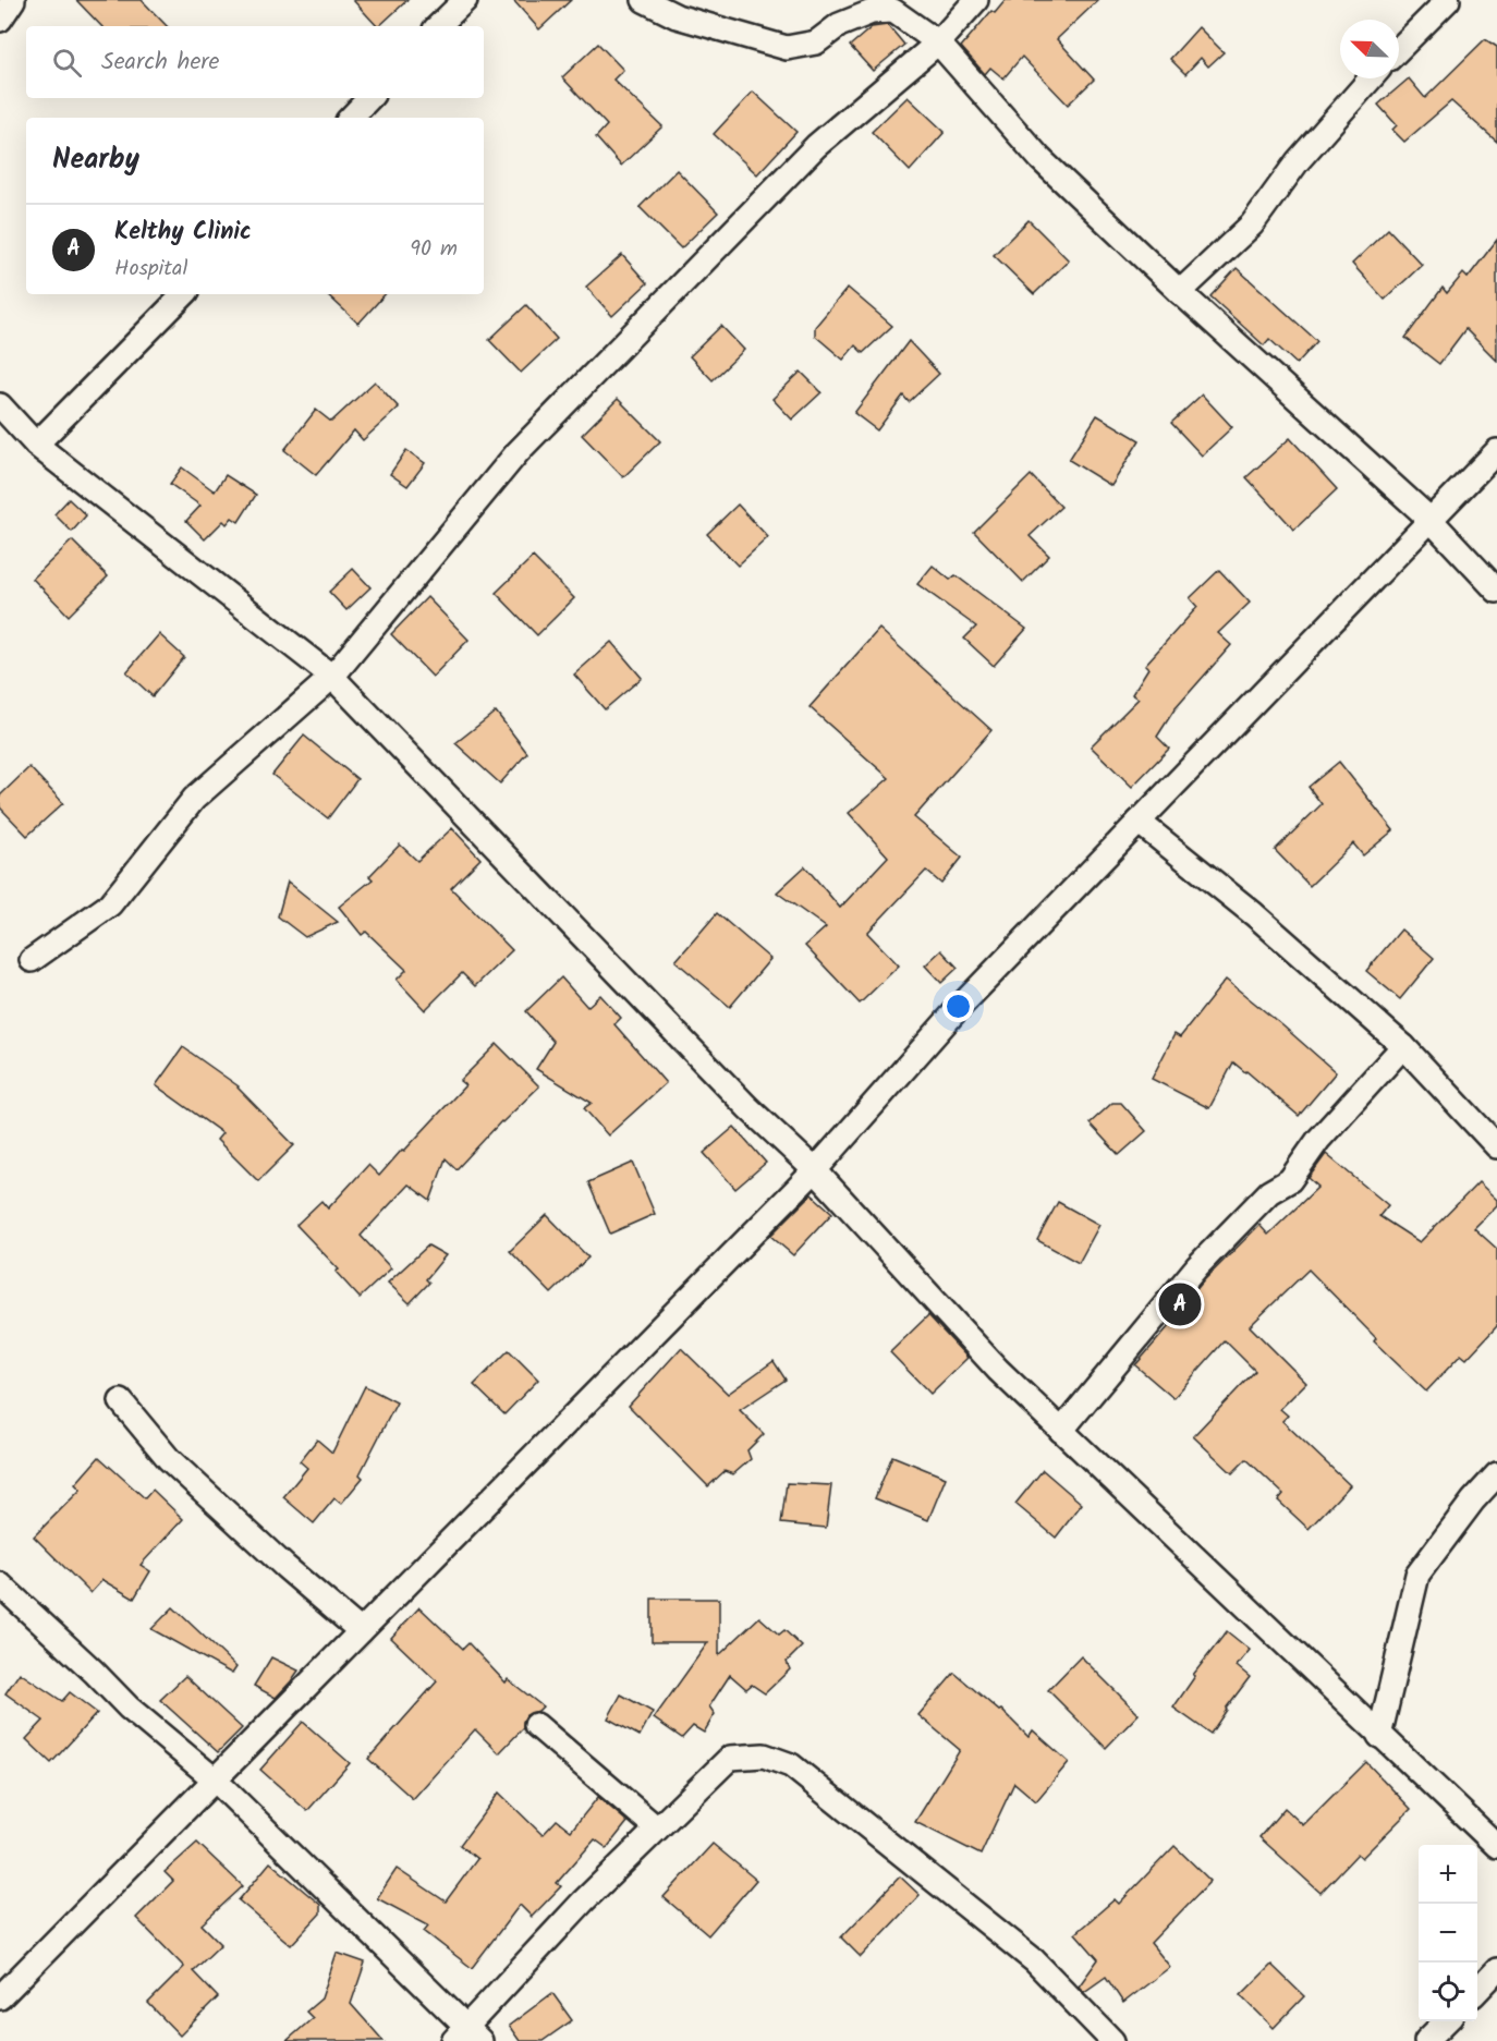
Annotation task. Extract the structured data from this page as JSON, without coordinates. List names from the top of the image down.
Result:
{
  "north": "top left",
  "page": {
    "search": "Search here",
    "heading": "Nearby",
    "list": [
      {
        "mark": "A",
        "name": "Kelthy Clinic",
        "note": "Hospital",
        "value": "90 m"
      }
    ],
    "pins": "A",
    "map_buttons": ["+", "−"]
  }
}
